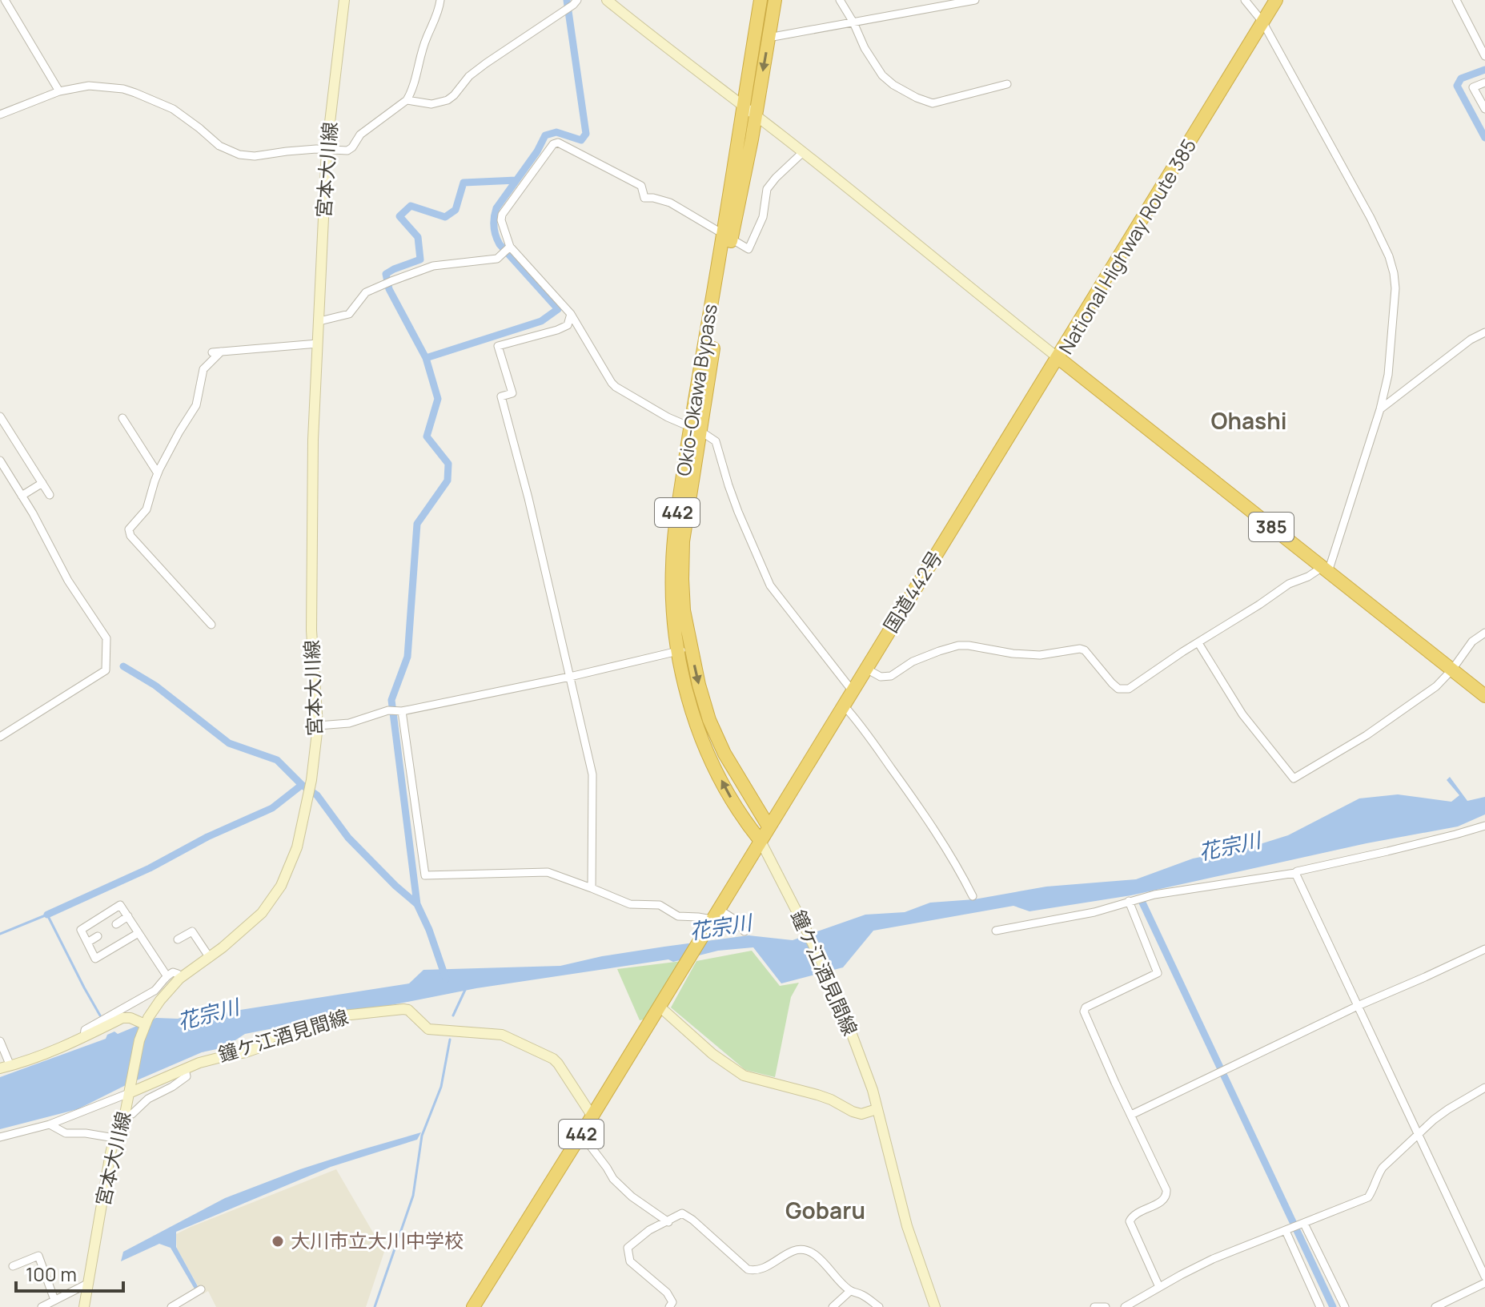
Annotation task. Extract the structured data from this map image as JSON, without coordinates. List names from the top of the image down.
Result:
{
  "streets": {
    "highway": [
      "National Highway Route 385",
      "Okio-Okawa Bypass",
      "442",
      "385",
      "国道442号"
    ],
    "main road": ["宮本大川線", "鐘ケ江酒見間線"]
  },
  "crossings": [
    ["宮本大川線", "鐘ケ江酒見間線"],
    ["National Highway Route 385", "国道442号"],
    ["Okio-Okawa Bypass", "442"],
    ["Okio-Okawa Bypass", "国道442号"],
    ["Okio-Okawa Bypass", "鐘ケ江酒見間線"],
    ["442", "国道442号"],
    ["442", "鐘ケ江酒見間線"]
  ],
  "districts": ["Ohashi", "Gobaru"],
  "water": ["花宗川"],
  "places": ["大川市立大川中学校"],
  "scale_bar": "100 m"
}
